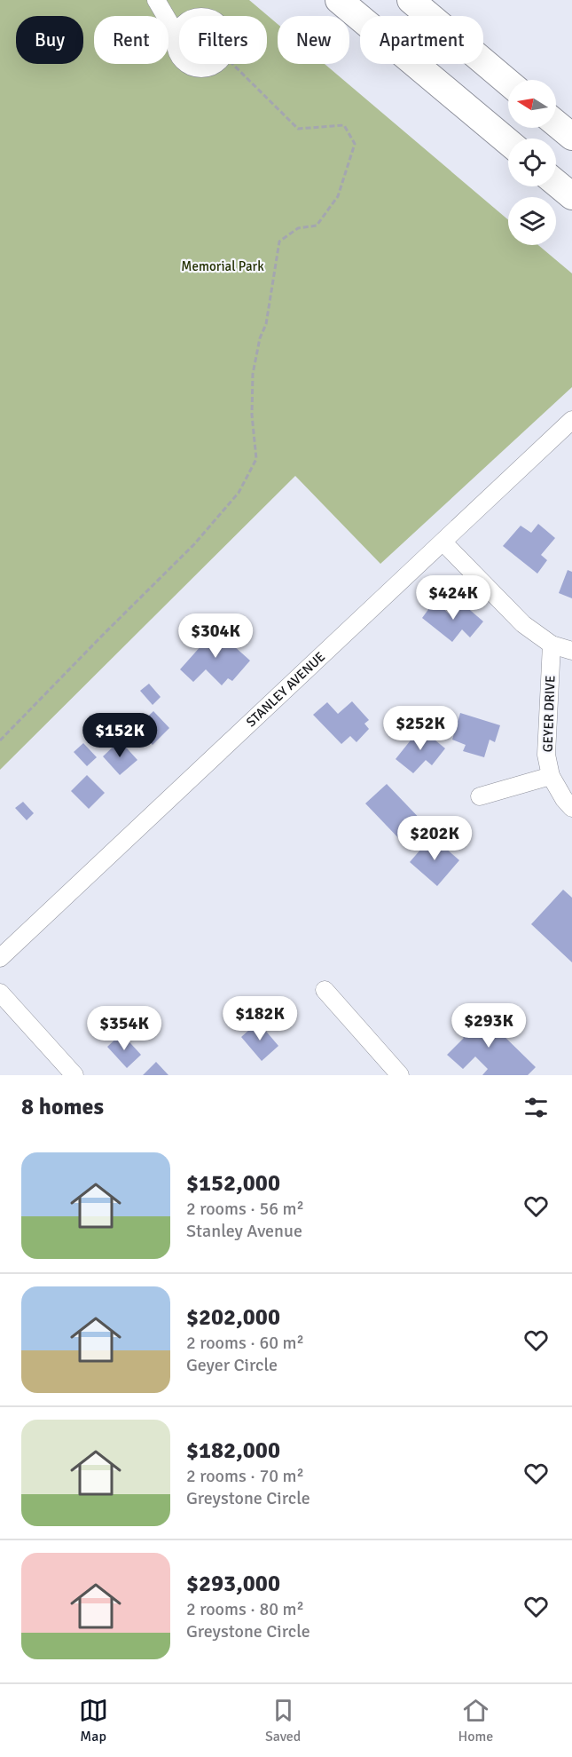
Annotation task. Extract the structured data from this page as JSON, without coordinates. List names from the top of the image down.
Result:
{
  "streets": {
    "street": ["STANLEY AVENUE", "GEYER DRIVE"]
  },
  "parks": ["Memorial Park"],
  "north": "left",
  "page": {
    "chip": [
      "Buy",
      "Rent",
      "Filters",
      "New",
      "Apartment"
    ],
    "price": [
      "$424K",
      "$304K",
      "$252K",
      "$152K",
      "$202K",
      "$182K",
      "$293K",
      "$354K"
    ],
    "heading": "8 homes",
    "list": [
      {
        "name": "$152,000",
        "note": "2 rooms · 56 m² · Stanley Avenue"
      },
      {
        "name": "$202,000",
        "note": "2 rooms · 60 m² · Geyer Circle"
      },
      {
        "name": "$182,000",
        "note": "2 rooms · 70 m² · Greystone Circle"
      },
      {
        "name": "$293,000",
        "note": "2 rooms · 80 m² · Greystone Circle"
      }
    ],
    "tabs": ["Map", "Saved", "Home"]
  }
}
